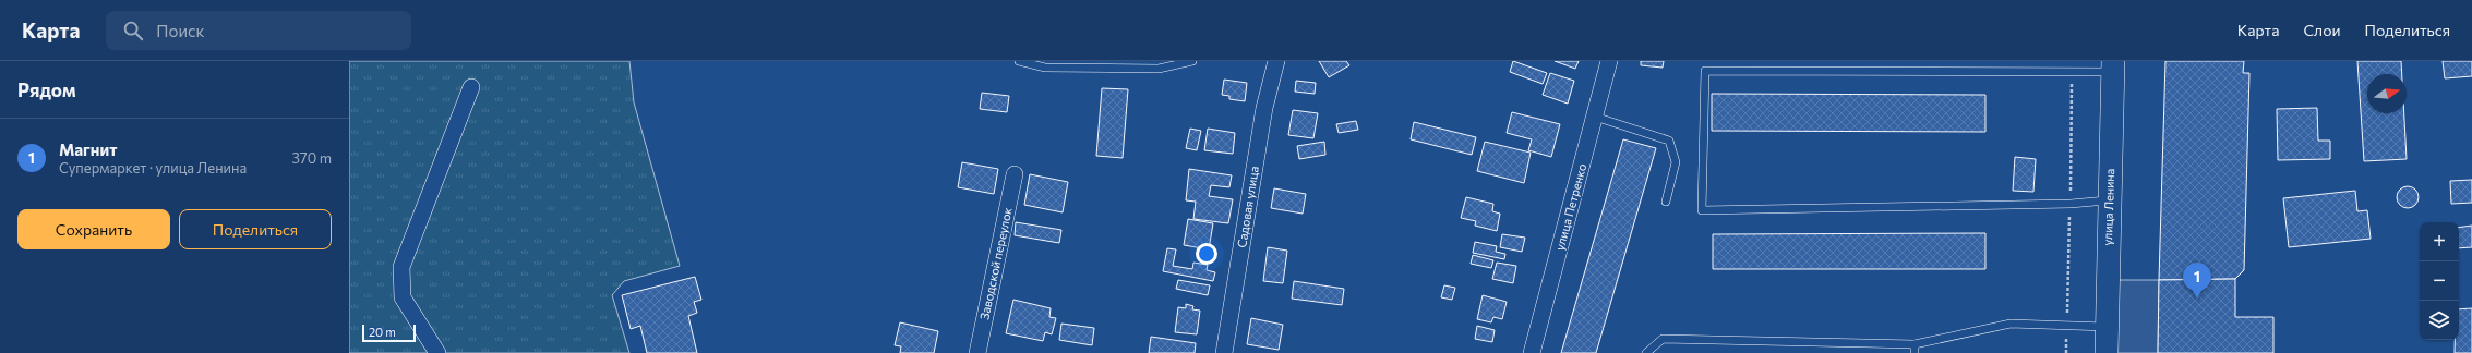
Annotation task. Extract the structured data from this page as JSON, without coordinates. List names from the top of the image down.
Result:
{
  "streets": {
    "street": [
      "Садовая улица",
      "улица Петренко",
      "улица Ленина",
      "Заводской переулок"
    ]
  },
  "scale_bar": "20 m",
  "north": "right",
  "page": {
    "header": "Карта",
    "search": "Поиск",
    "nav": ["Карта", "Слои", "Поделиться"],
    "heading": "Рядом",
    "list": [
      {
        "mark": "1",
        "name": "Магнит",
        "note": "Супермаркет · улица Ленина",
        "value": "370 m"
      }
    ],
    "buttons": ["Сохранить", "Поделиться"],
    "map_buttons": ["+", "−"],
    "pins": "1",
    "scale": "20 m"
  }
}
